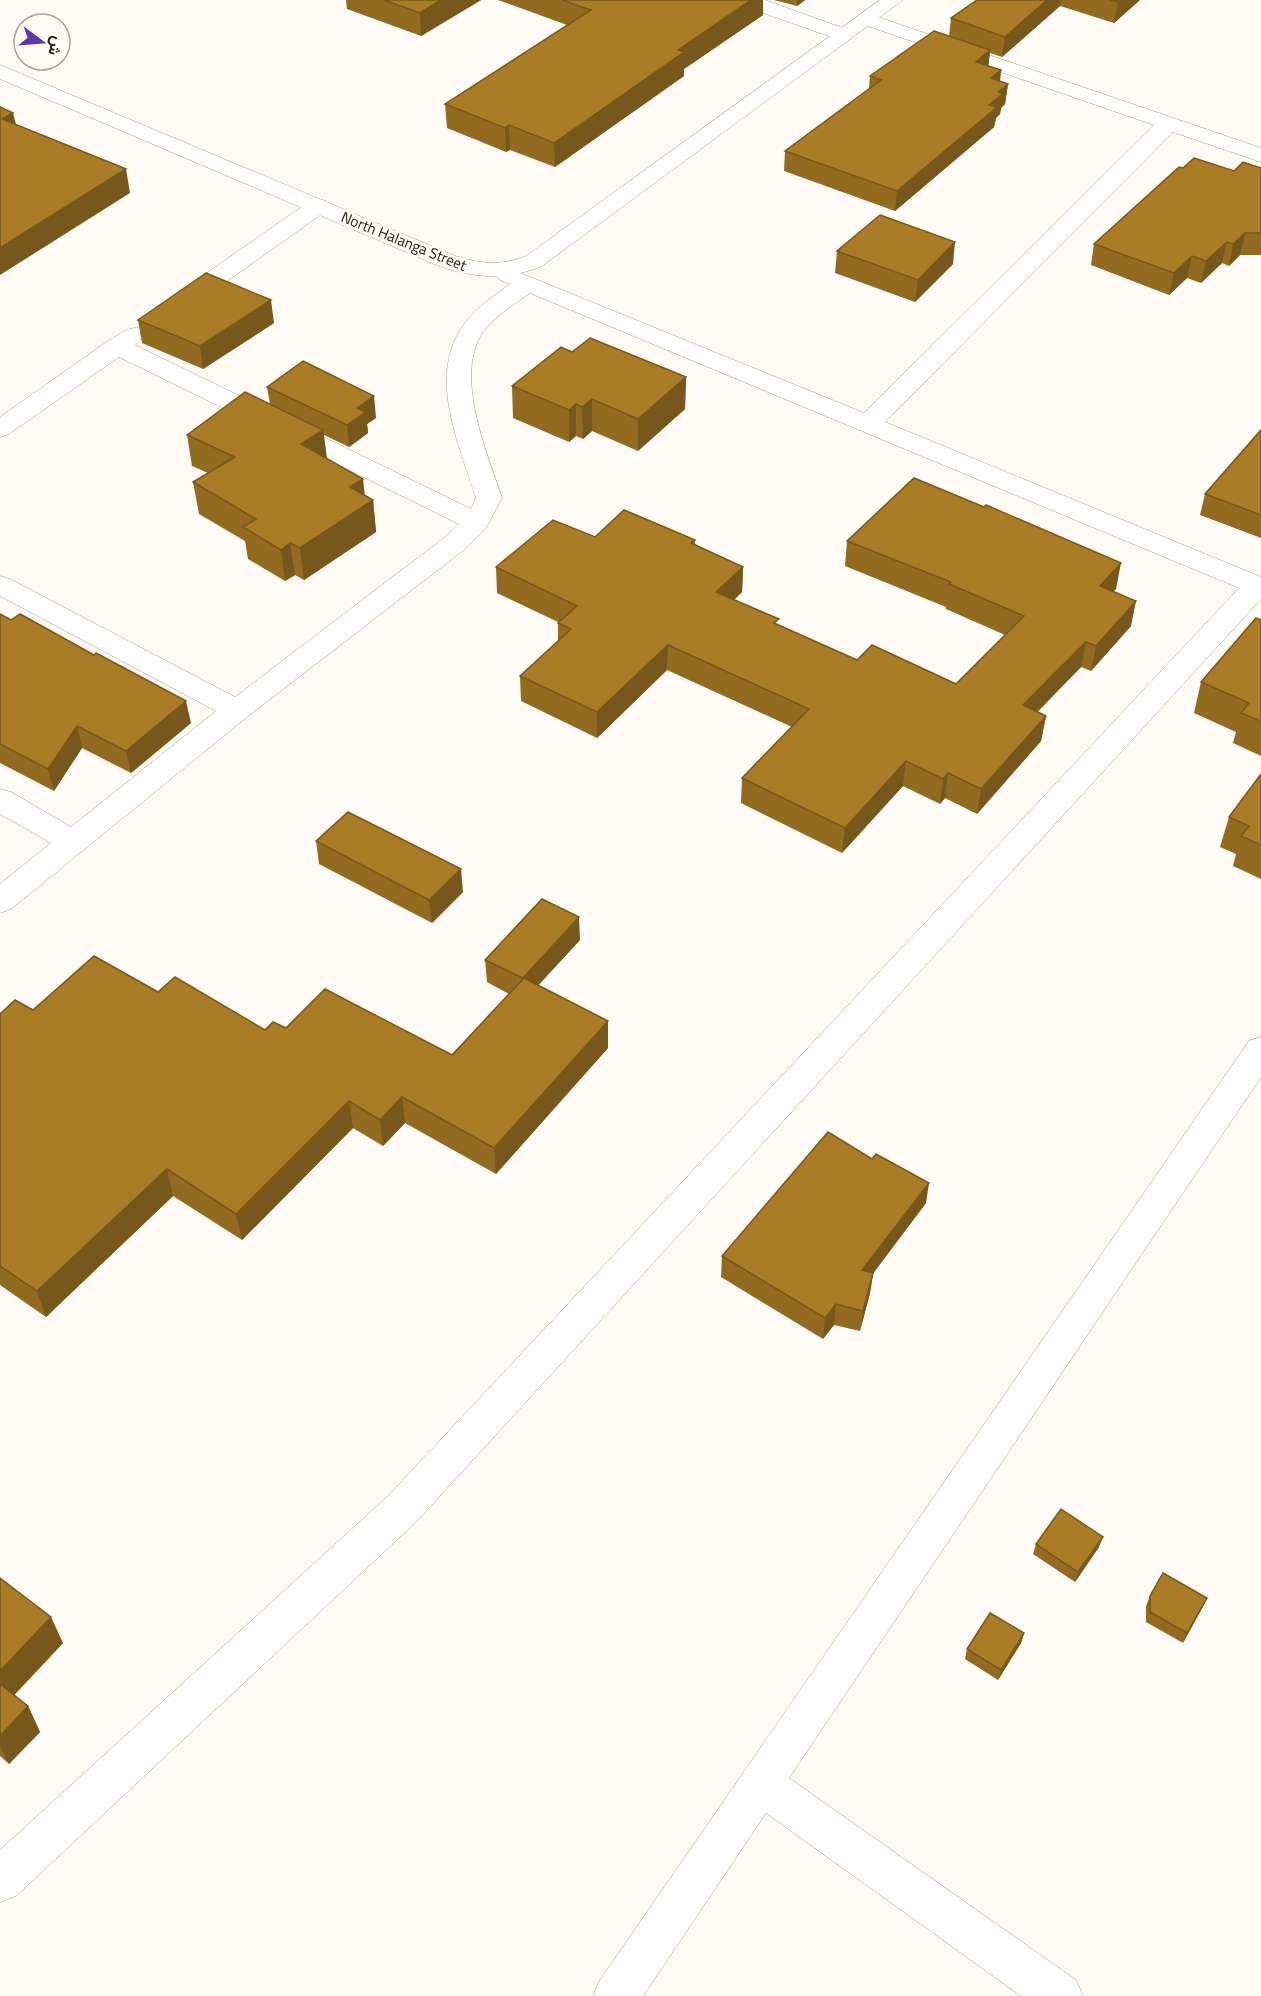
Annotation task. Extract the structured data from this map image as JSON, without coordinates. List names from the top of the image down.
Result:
{
  "streets": {
    "street": ["North Halanga Street"]
  },
  "north": "right"
}
